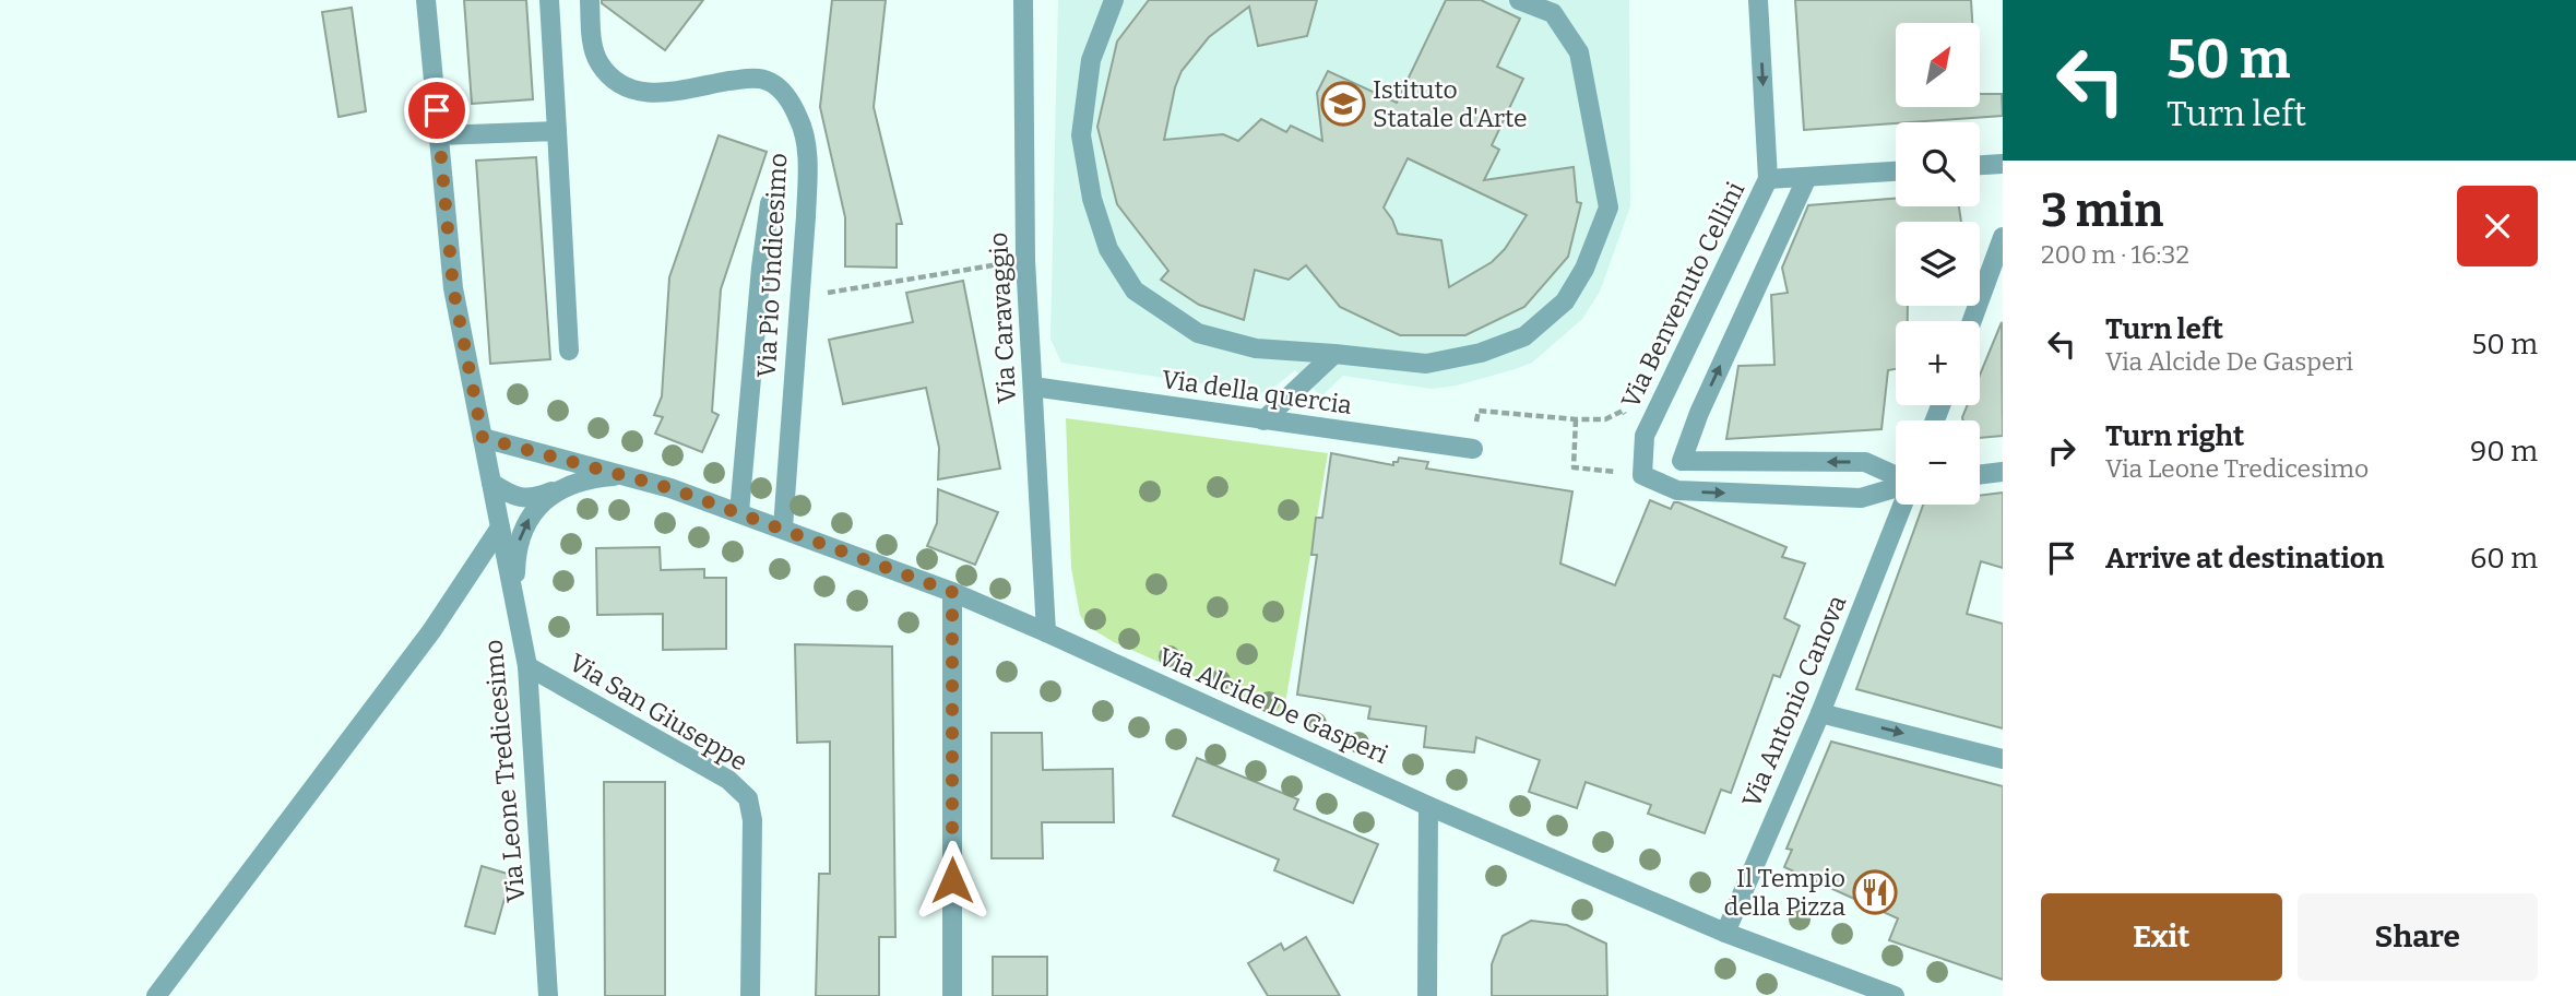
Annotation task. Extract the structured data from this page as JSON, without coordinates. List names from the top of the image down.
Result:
{
  "streets": {
    "street": [
      "Via Pio Undicesimo",
      "Via Benvenuto Cellini",
      "Via Caravaggio",
      "Via della quercia",
      "Via Antonio Canova",
      "Via Alcide De Gasperi",
      "Via San Giuseppe",
      "Via Leone Tredicesimo"
    ]
  },
  "crossings": [
    ["Via Pio Undicesimo", "Via Alcide De Gasperi"],
    ["Via Caravaggio", "Via della quercia"],
    ["Via Caravaggio", "Via Alcide De Gasperi"],
    ["Via Antonio Canova", "Via Alcide De Gasperi"],
    ["Via Alcide De Gasperi", "Via Leone Tredicesimo"],
    ["Via San Giuseppe", "Via Leone Tredicesimo"]
  ],
  "one_way": ["Via Benvenuto Cellini"],
  "places": {
    "school or university": ["Istituto Statale d'Arte"],
    "restaurant": ["Il Tempio della Pizza"]
  },
  "north": "top right",
  "page": {
    "turn": ["50 m", "Turn left"],
    "map_buttons": ["+", "−"],
    "heading": ["3 min", "200 m · 16:32"],
    "list": [
      {
        "name": "Turn left",
        "note": "Via Alcide De Gasperi",
        "value": "50 m"
      },
      {
        "name": "Turn right",
        "note": "Via Leone Tredicesimo",
        "value": "90 m"
      },
      {
        "name": "Arrive at destination",
        "value": "60 m"
      }
    ],
    "buttons": ["Exit", "Share"]
  }
}
